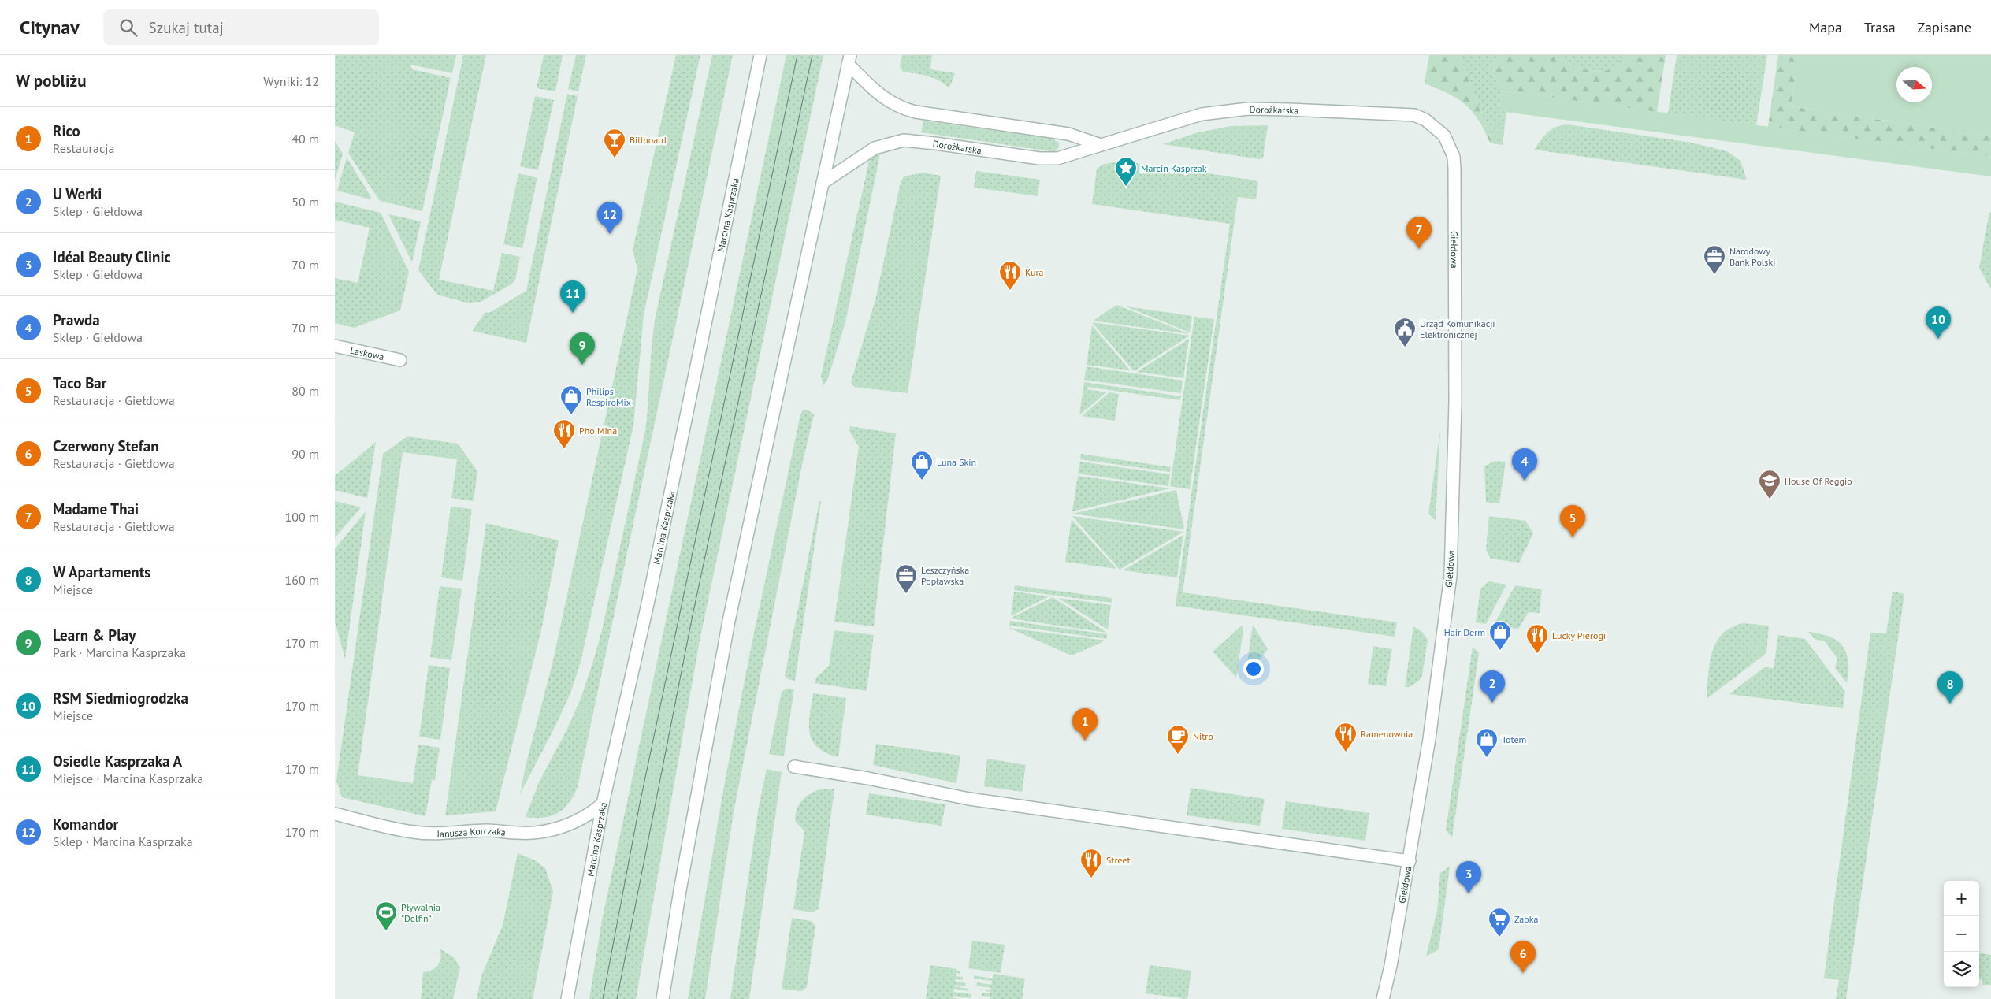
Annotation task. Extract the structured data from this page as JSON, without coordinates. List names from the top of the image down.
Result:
{
  "streets": {
    "street": [
      "Dorożkarska",
      "Marcina Kasprzaka",
      "Giełdowa",
      "Laskowa",
      "Janusza Korczaka"
    ]
  },
  "crossings": [
    ["Dorożkarska", "Giełdowa"],
    ["Marcina Kasprzaka", "Janusza Korczaka"]
  ],
  "places": {
    "bar": ["Billboard"],
    "place": ["Marcin Kasprzak"],
    "office": ["Narodowy Bank Polski", "Leszczyńska Popławska"],
    "restaurant": [
      "Kura",
      "Pho Mina",
      "Lucky Pierogi",
      "Ramenownia",
      "Street"
    ],
    "public building": ["Urząd Komunikacji Elektronicznej"],
    "shop": [
      "Philips RespiroMix",
      "Luna Skin",
      "Hair Derm",
      "Totem"
    ],
    "school or university": ["House Of Reggio"],
    "cafe": ["Nitro"],
    "sports": ["Pływalnia \"Delfin\""],
    "supermarket": ["Żabka"]
  },
  "north": "right",
  "page": {
    "header": "Citynav",
    "search": "Szukaj tutaj",
    "nav": ["Mapa", "Trasa", "Zapisane"],
    "heading": ["W pobliżu", "Wyniki: 12"],
    "list": [
      {
        "mark": "1",
        "name": "Rico",
        "note": "Restauracja",
        "value": "40 m"
      },
      {
        "mark": "2",
        "name": "U Werki",
        "note": "Sklep · Giełdowa",
        "value": "50 m"
      },
      {
        "mark": "3",
        "name": "Idéal Beauty Clinic",
        "note": "Sklep · Giełdowa",
        "value": "70 m"
      },
      {
        "mark": "4",
        "name": "Prawda",
        "note": "Sklep · Giełdowa",
        "value": "70 m"
      },
      {
        "mark": "5",
        "name": "Taco Bar",
        "note": "Restauracja · Giełdowa",
        "value": "80 m"
      },
      {
        "mark": "6",
        "name": "Czerwony Stefan",
        "note": "Restauracja · Giełdowa",
        "value": "90 m"
      },
      {
        "mark": "7",
        "name": "Madame Thai",
        "note": "Restauracja · Giełdowa",
        "value": "100 m"
      },
      {
        "mark": "8",
        "name": "W Apartaments",
        "note": "Miejsce",
        "value": "160 m"
      },
      {
        "mark": "9",
        "name": "Learn & Play",
        "note": "Park · Marcina Kasprzaka",
        "value": "170 m"
      },
      {
        "mark": "10",
        "name": "RSM Siedmiogrodzka",
        "note": "Miejsce",
        "value": "170 m"
      },
      {
        "mark": "11",
        "name": "Osiedle Kasprzaka A",
        "note": "Miejsce · Marcina Kasprzaka",
        "value": "170 m"
      },
      {
        "mark": "12",
        "name": "Komandor",
        "note": "Sklep · Marcina Kasprzaka",
        "value": "170 m"
      }
    ],
    "pins": [
      "12",
      "7",
      "11",
      "10",
      "9",
      "4",
      "5",
      "2",
      "8",
      "1",
      "3",
      "6"
    ],
    "map_buttons": ["+", "−"]
  }
}
